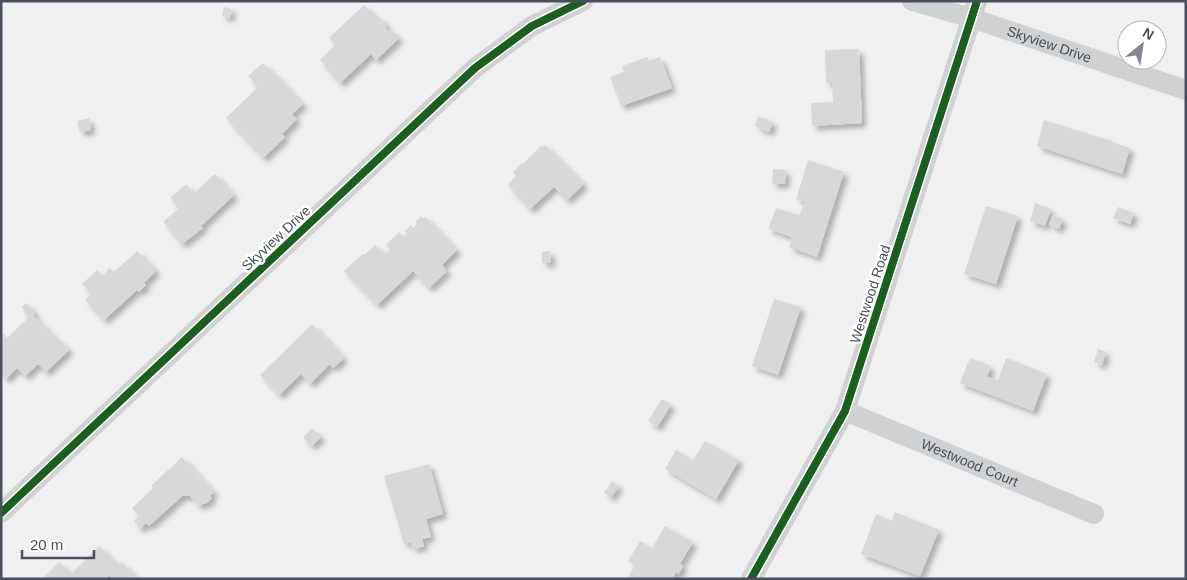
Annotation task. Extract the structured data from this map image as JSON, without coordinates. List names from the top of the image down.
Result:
{
  "streets": {
    "street": ["Skyview Drive", "Westwood Road", "Westwood Court"]
  },
  "crossings": [
    ["Skyview Drive", "Westwood Road"],
    ["Westwood Road", "Westwood Court"]
  ],
  "scale_bar": "20 m",
  "north": "top right"
}
